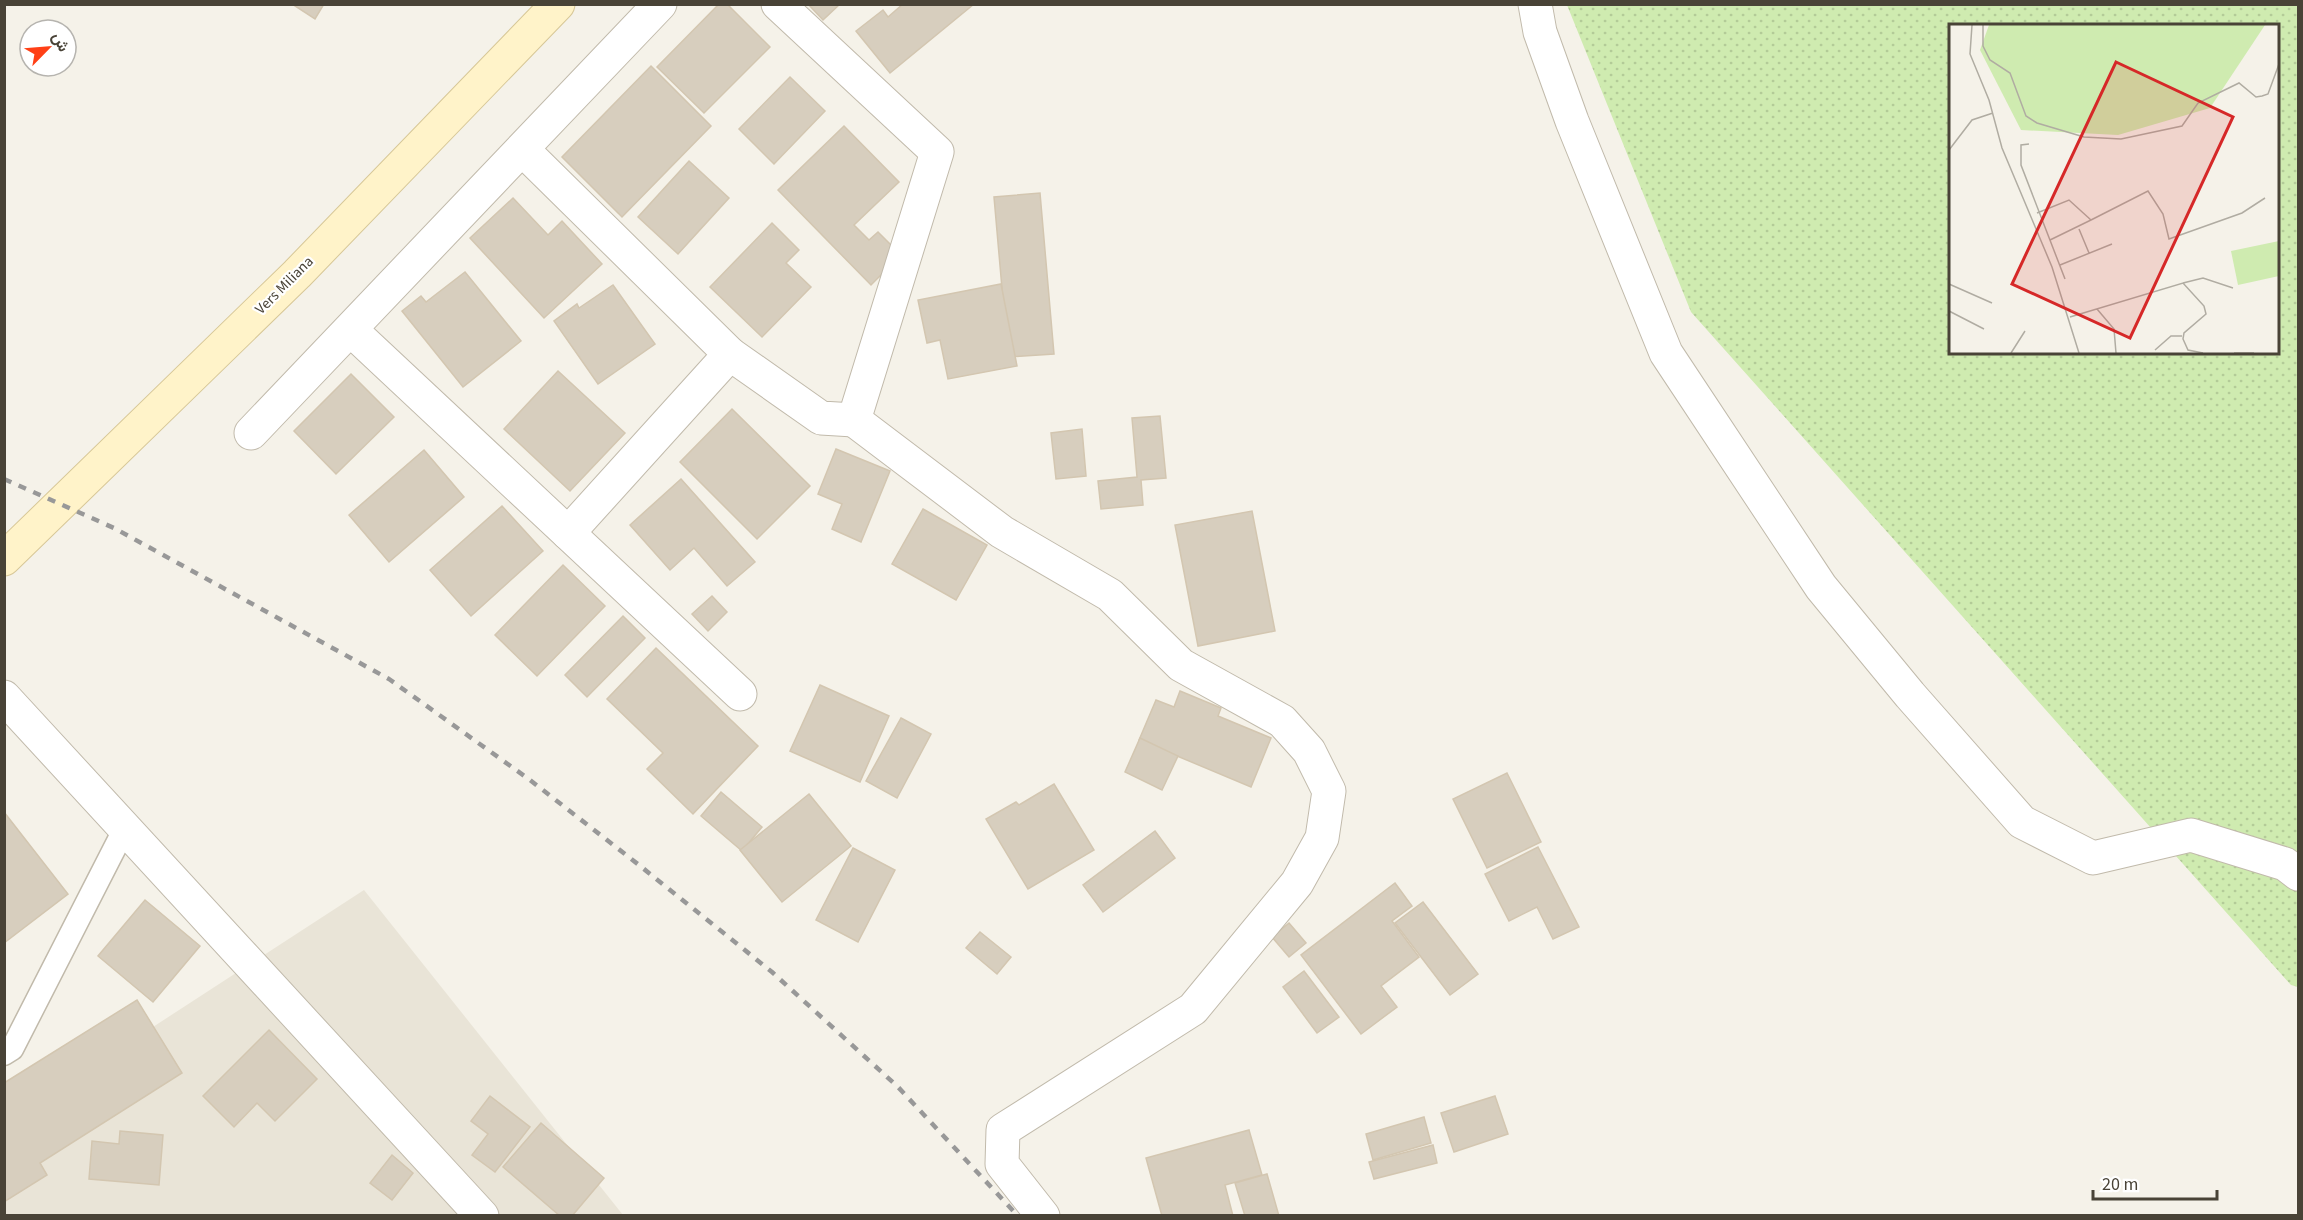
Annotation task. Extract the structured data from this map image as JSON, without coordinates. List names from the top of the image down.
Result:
{
  "streets": {
    "main road": ["Vers Miliana"]
  },
  "scale_bar": "20 m",
  "north": "top right"
}
